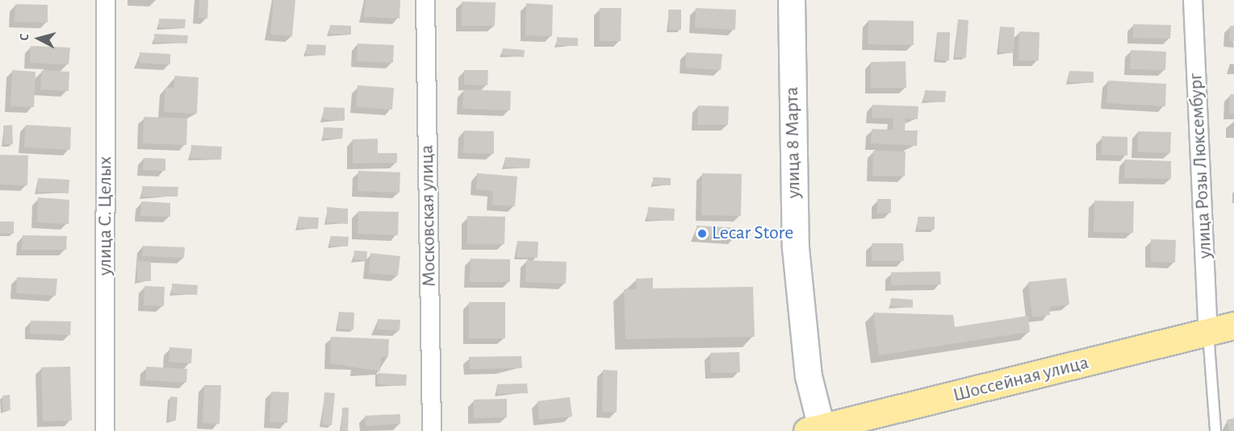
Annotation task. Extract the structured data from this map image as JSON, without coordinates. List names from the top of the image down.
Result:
{
  "streets": {
    "highway": ["Шоссейная улица"],
    "main road": ["улица 8 Марта"],
    "street": ["улица Розы Люксембург", "улица С. Целых", "Московская улица"]
  },
  "crossings": [
    ["улица 8 Марта", "Шоссейная улица"],
    ["улица Розы Люксембург", "Шоссейная улица"]
  ],
  "places": ["Lecar Store"],
  "north": "left"
}
